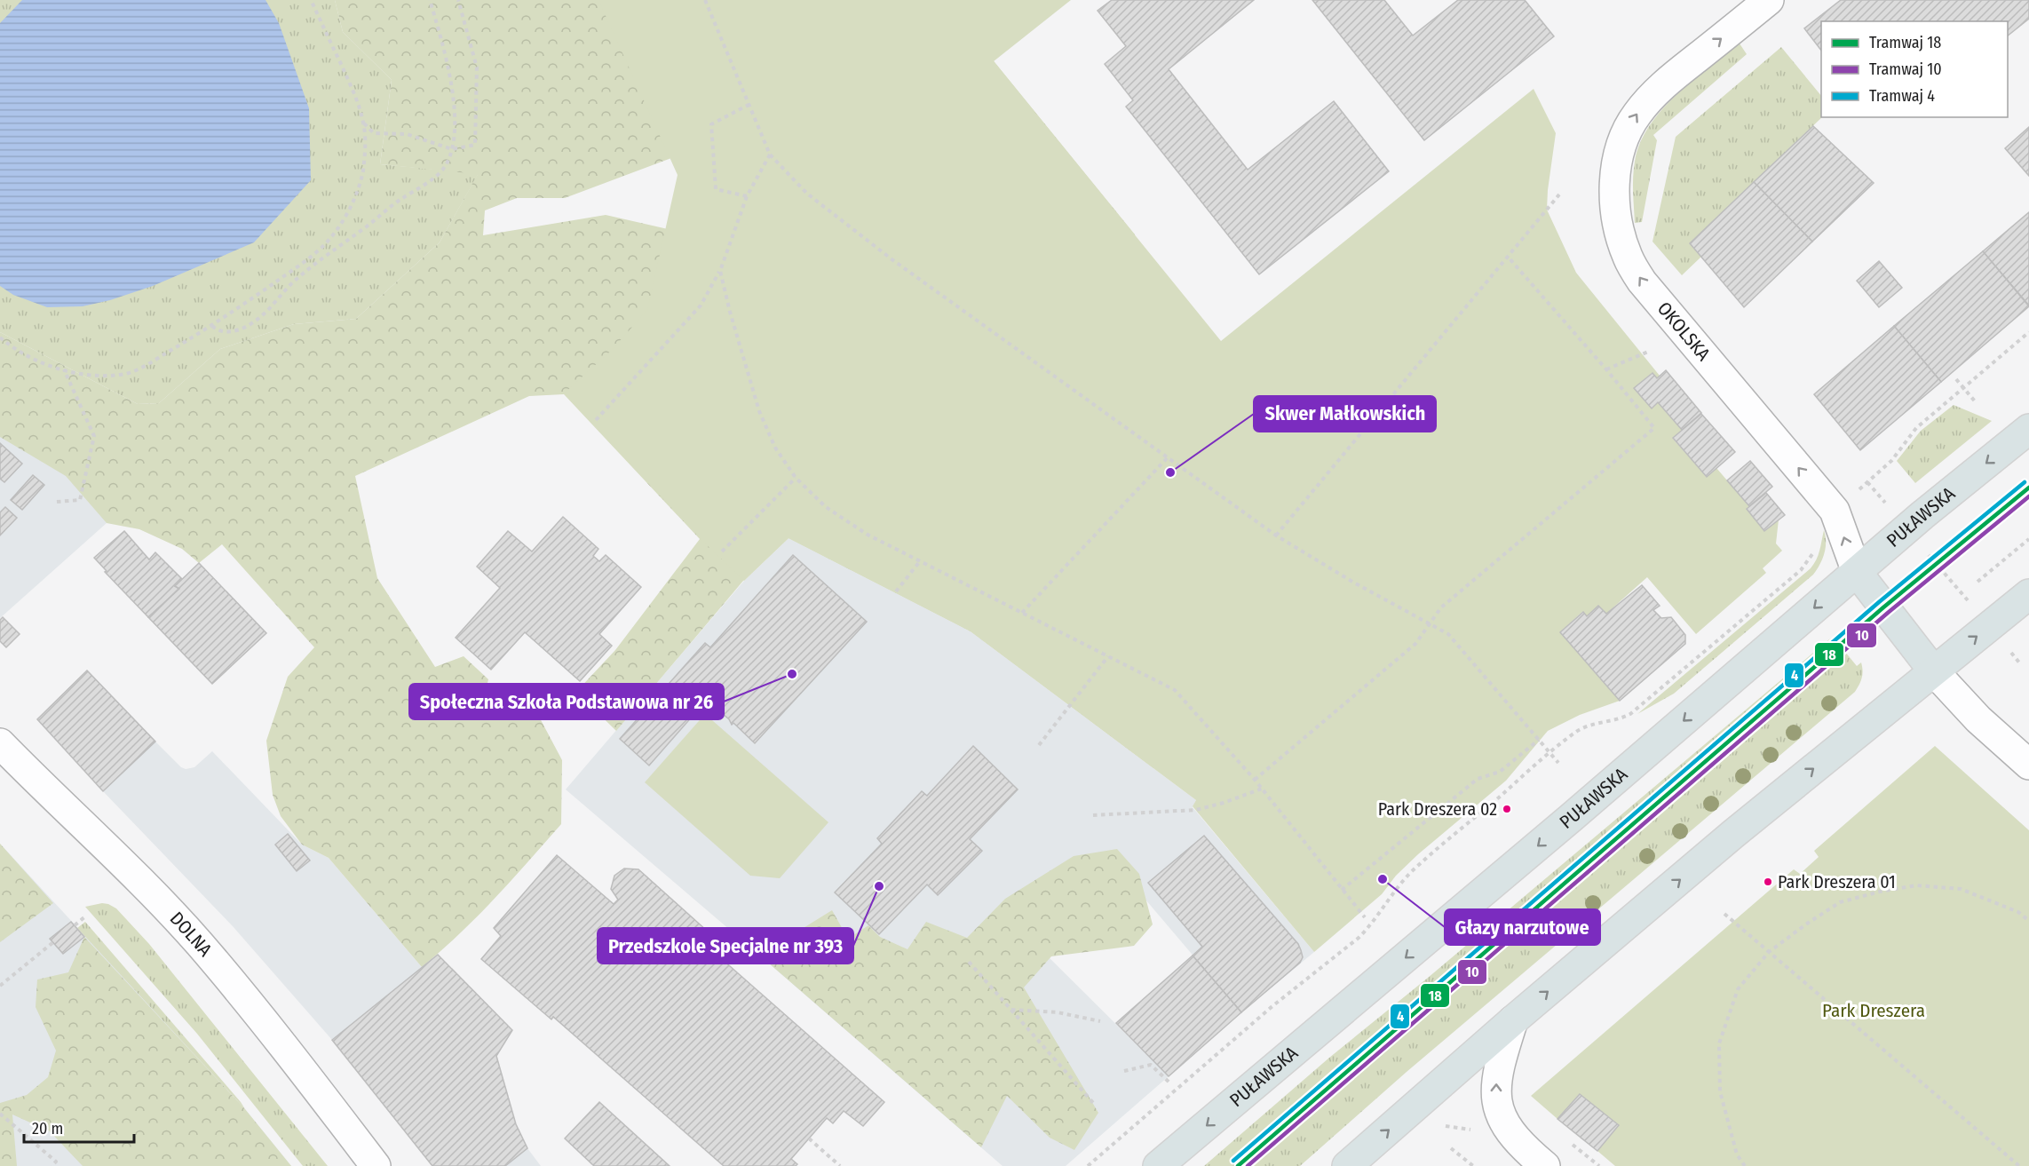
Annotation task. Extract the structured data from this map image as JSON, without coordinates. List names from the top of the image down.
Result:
{
  "streets": {
    "main road": ["PUŁAWSKA"],
    "street": ["OKOLSKA", "DOLNA"]
  },
  "crossings": [
    ["OKOLSKA", "PUŁAWSKA"]
  ],
  "one_way": ["OKOLSKA"],
  "parks": ["Park Dreszera"],
  "places": [
    "Skwer Małkowskich",
    "Społeczna Szkoła Podstawowa nr 26",
    "Park Dreszera 02",
    "Głazy narzutowe",
    "Park Dreszera 01",
    "Przedszkole Specjalne nr 393"
  ],
  "lines": ["tram line 4", "tram line 18", "tram line 10"],
  "legend": ["Tramwaj 18", "Tramwaj 10", "Tramwaj 4"],
  "scale_bar": "20 m"
}
